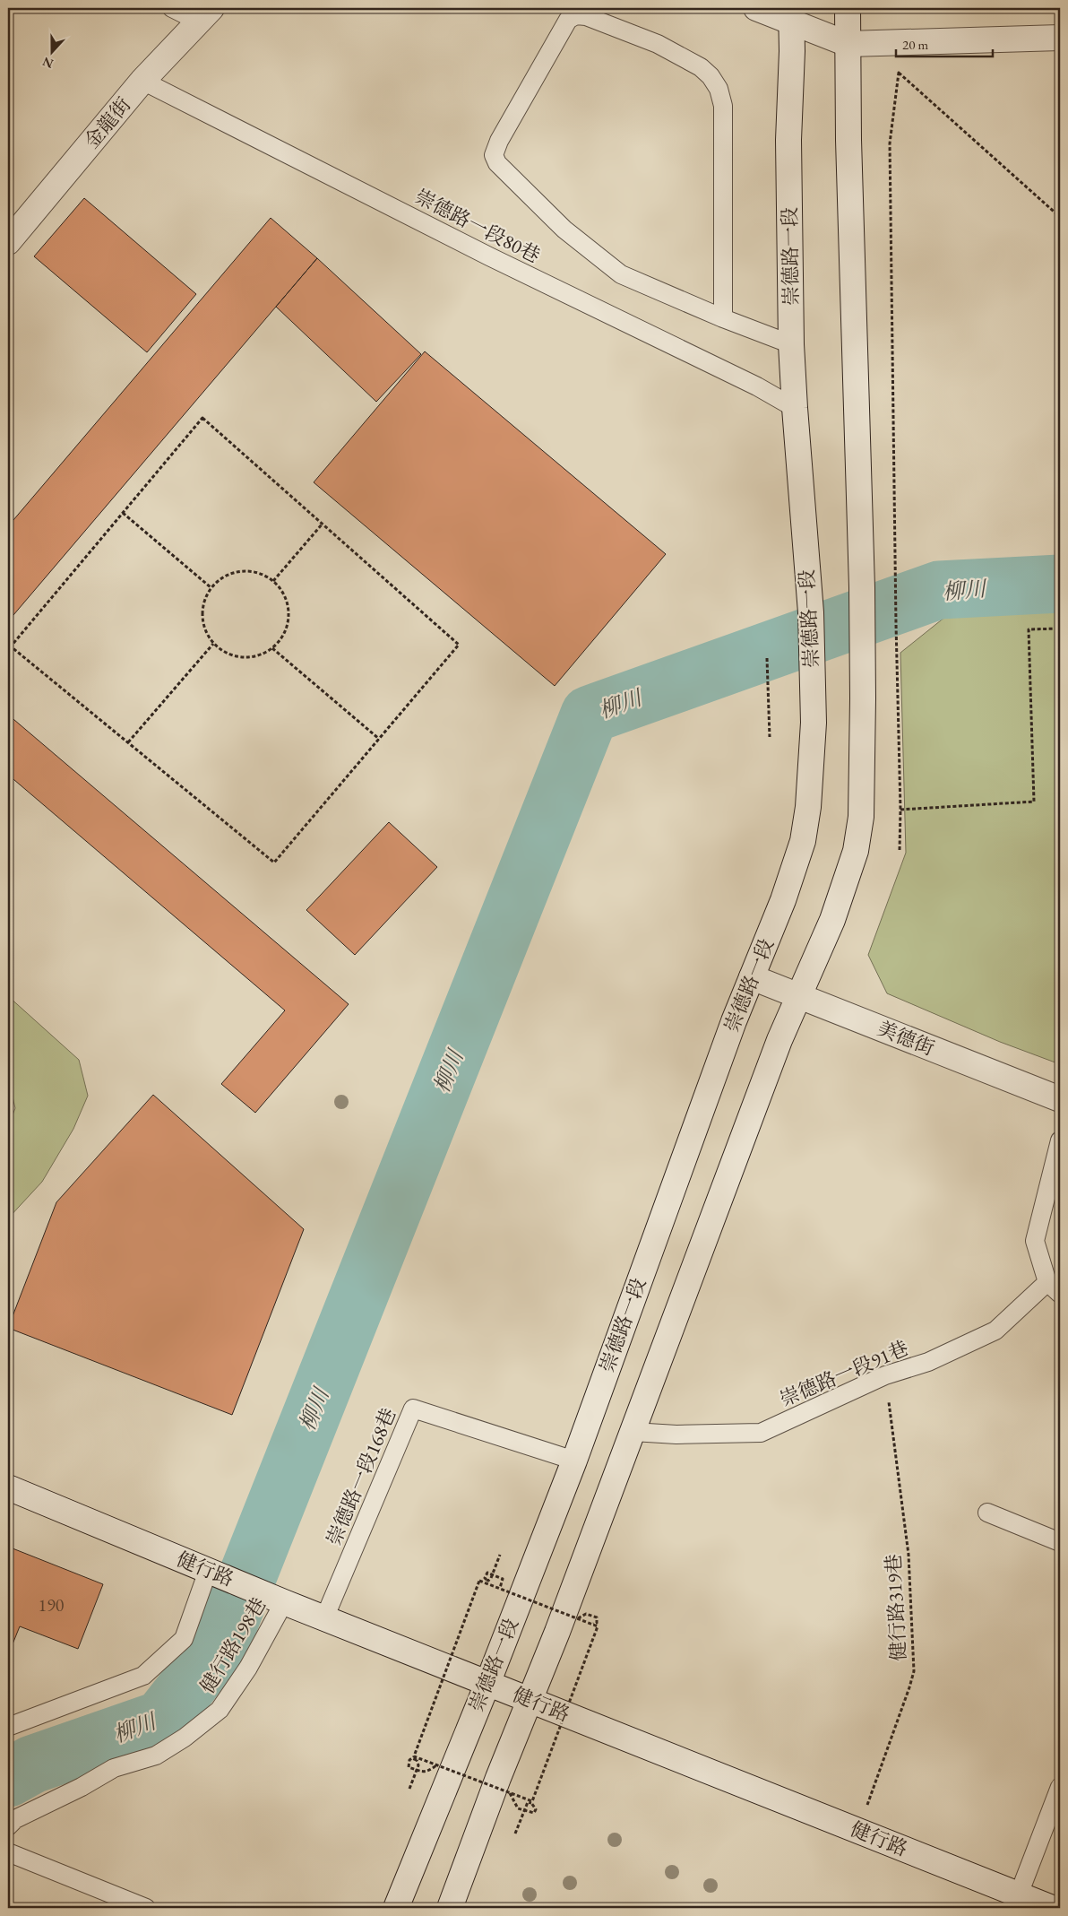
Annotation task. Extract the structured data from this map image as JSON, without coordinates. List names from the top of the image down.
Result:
{
  "streets": {
    "main road": [
      "金龍街",
      "崇德路一段",
      "美德街",
      "健行路"
    ],
    "lane": [
      "崇德路一段80巷",
      "崇德路一段91巷",
      "崇德路一段168巷",
      "健行路198巷"
    ],
    "path": ["健行路319巷"]
  },
  "crossings": [
    ["金龍街", "崇德路一段80巷"],
    ["崇德路一段80巷", "崇德路一段"],
    ["崇德路一段", "美德街"],
    ["崇德路一段", "崇德路一段168巷"],
    ["崇德路一段", "健行路"],
    ["崇德路一段91巷", "健行路319巷"],
    ["崇德路一段168巷", "健行路"],
    ["健行路", "健行路319巷"],
    ["健行路", "健行路198巷"]
  ],
  "water": ["柳川"],
  "house_numbers": ["190"],
  "scale_bar": "20 m",
  "north": "bottom"
}
